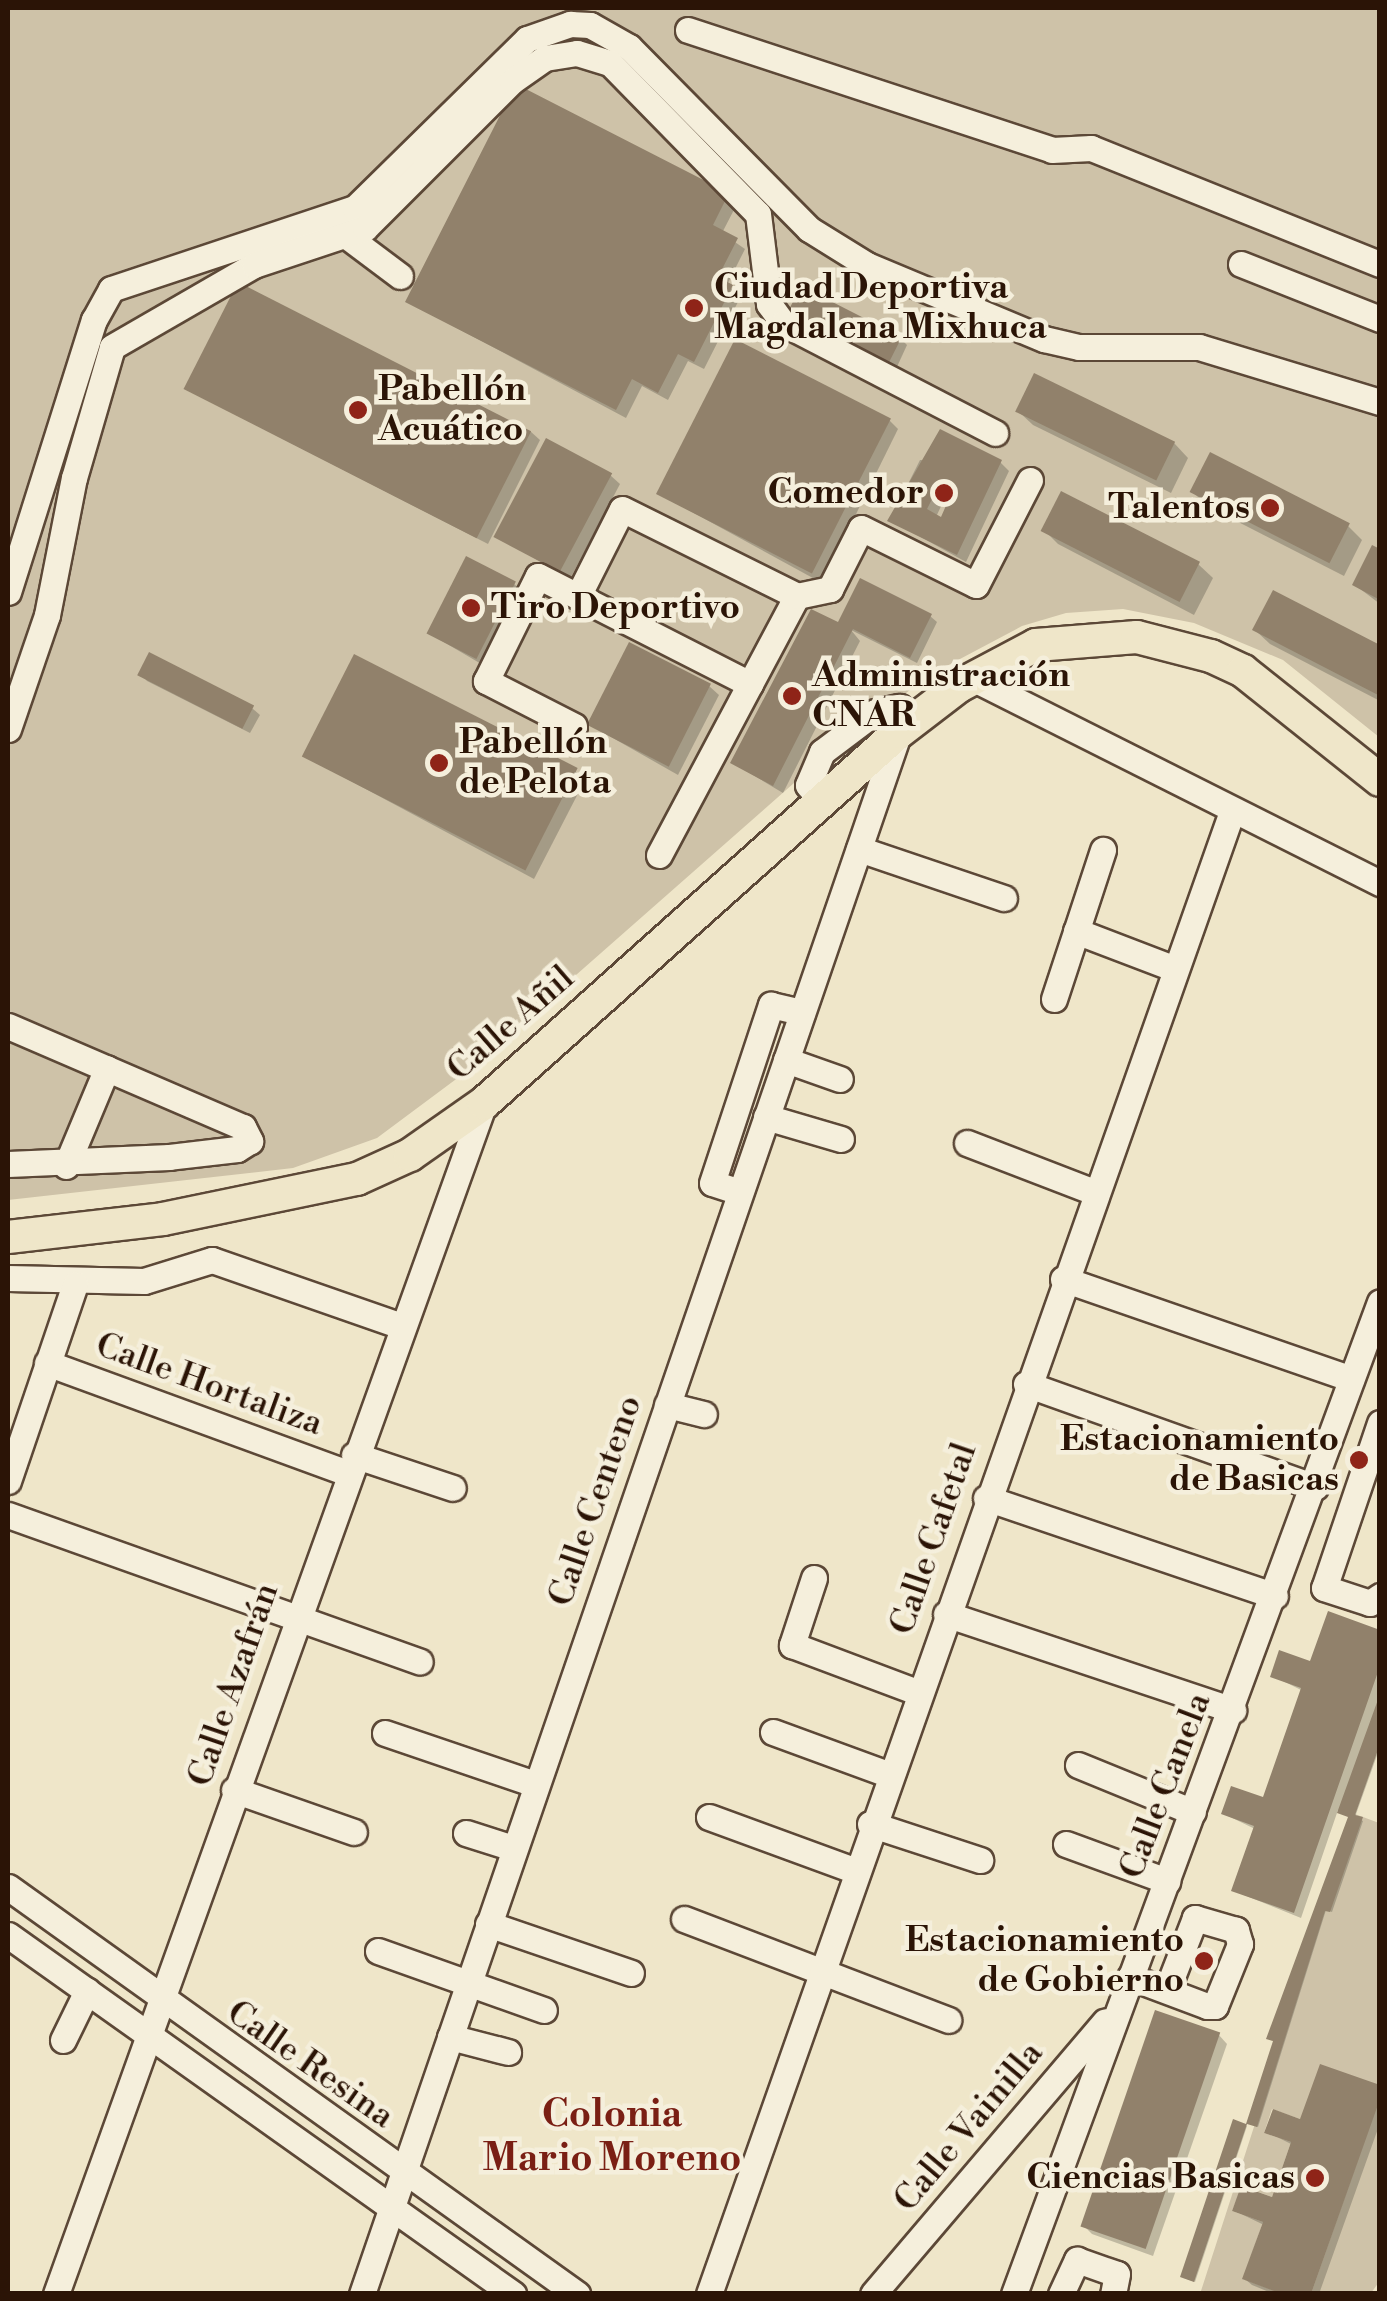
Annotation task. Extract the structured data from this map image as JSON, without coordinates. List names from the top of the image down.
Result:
{
  "streets": {
    "main road": ["Calle Añil"],
    "street": [
      "Calle Hortaliza",
      "Calle Centeno",
      "Calle Cafetal",
      "Calle Azafrán",
      "Calle Canela",
      "Calle Resina",
      "Calle Vainilla"
    ]
  },
  "crossings": [
    ["Calle Añil", "Calle Centeno"],
    ["Calle Añil", "Calle Azafrán"],
    ["Calle Hortaliza", "Calle Azafrán"],
    ["Calle Centeno", "Calle Resina"],
    ["Calle Azafrán", "Calle Resina"],
    ["Calle Canela", "Calle Vainilla"]
  ],
  "districts": ["Colonia Mario Moreno"],
  "places": [
    "Ciudad Deportiva Magdalena Mixhuca",
    "Pabellón Acuático",
    "Comedor",
    "Talentos",
    "Tiro Deportivo",
    "Administración CNAR",
    "Pabellón de Pelota",
    "Estacionamiento de Basicas",
    "Estacionamiento de Gobierno",
    "Ciencias Basicas"
  ]
}
